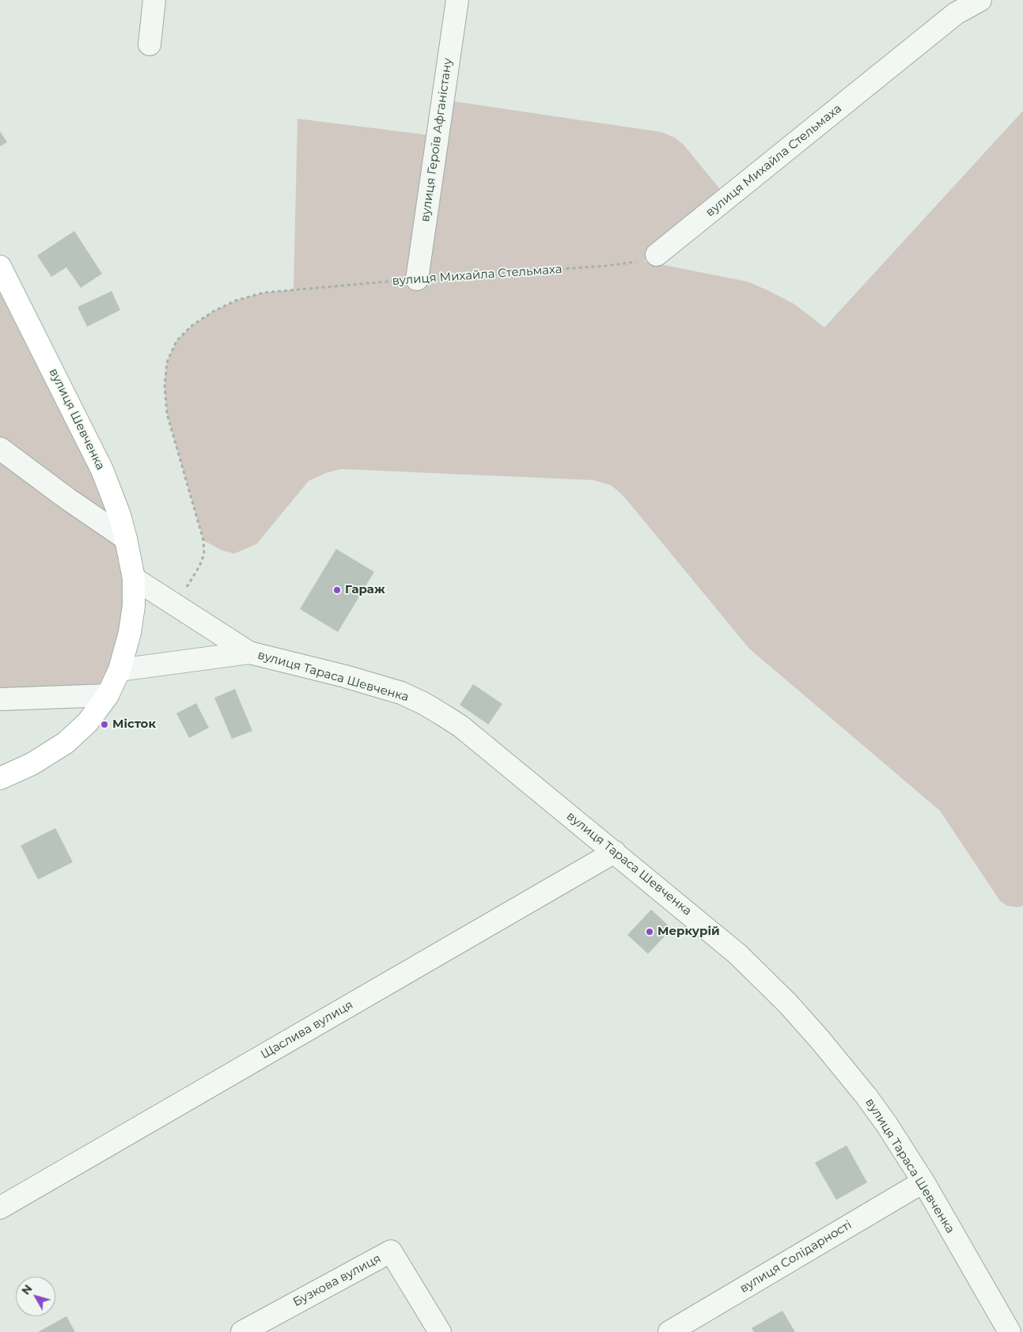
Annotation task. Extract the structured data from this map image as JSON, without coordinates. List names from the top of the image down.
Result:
{
  "streets": {
    "main road": ["вулиця Шевченка"],
    "street": [
      "вулиця Героїв Афганістану",
      "вулиця Михайла Стельмаха",
      "вулиця Тараса Шевченка",
      "Щаслива вулиця",
      "вулиця Солідарності",
      "Бузкова вулиця"
    ]
  },
  "crossings": [
    ["вулиця Героїв Афганістану", "вулиця Михайла Стельмаха"],
    ["вулиця Михайла Стельмаха", "вулиця Тараса Шевченка"],
    ["вулиця Шевченка", "вулиця Тараса Шевченка"],
    ["вулиця Тараса Шевченка", "Щаслива вулиця"],
    ["вулиця Тараса Шевченка", "вулиця Солідарності"]
  ],
  "places": ["Гараж", "Місток", "Меркурій"],
  "north": "top left"
}
